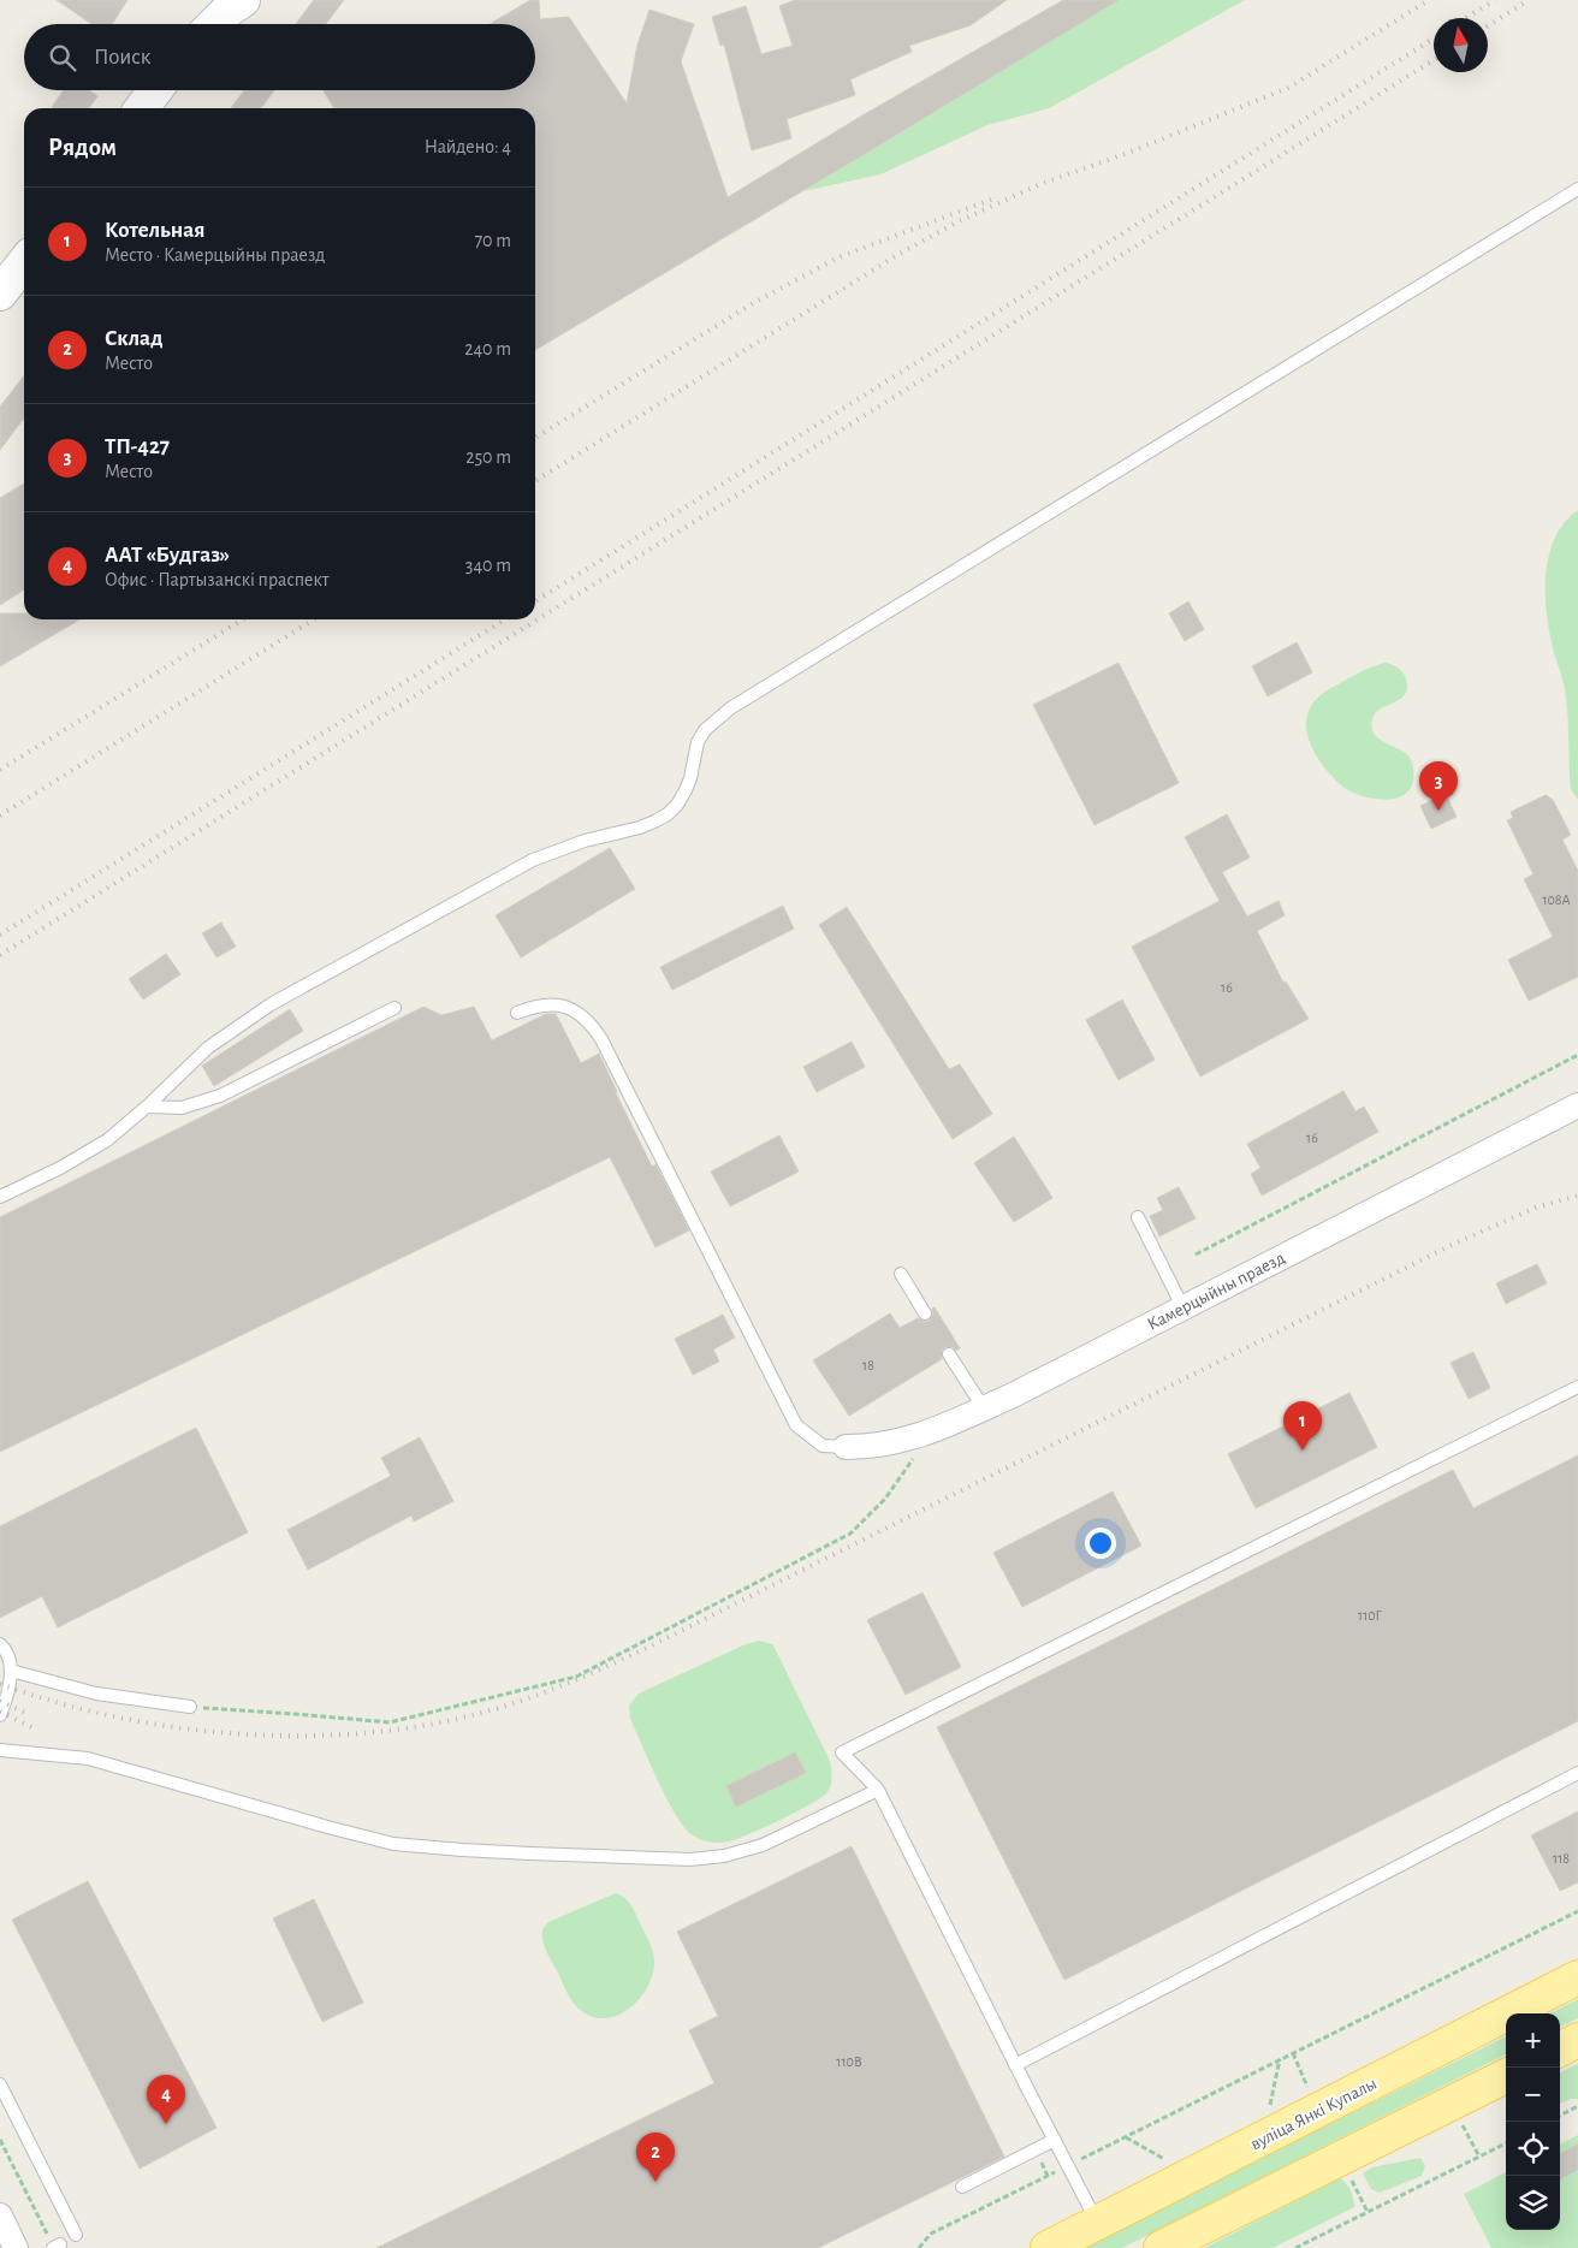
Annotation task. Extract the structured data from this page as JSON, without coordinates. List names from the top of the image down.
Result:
{
  "streets": {
    "main road": ["вуліца Янкі Купалы"],
    "street": ["Камерцыйны праезд"]
  },
  "house_numbers": [
    "108А",
    "16",
    "16",
    "18",
    "110Г",
    "118",
    "110В"
  ],
  "north": "top",
  "page": {
    "search": "Поиск",
    "heading": ["Рядом", "Найдено: 4"],
    "list": [
      {
        "mark": "1",
        "name": "Котельная",
        "note": "Место · Камерцыйны праезд",
        "value": "70 m"
      },
      {
        "mark": "2",
        "name": "Склад",
        "note": "Место",
        "value": "240 m"
      },
      {
        "mark": "3",
        "name": "ТП-427",
        "note": "Место",
        "value": "250 m"
      },
      {
        "mark": "4",
        "name": "ААТ «Будгаз»",
        "note": "Офис · Партызанскі праспект",
        "value": "340 m"
      }
    ],
    "pins": [
      "3",
      "1",
      "4",
      "2"
    ],
    "map_buttons": ["+", "−"]
  }
}
